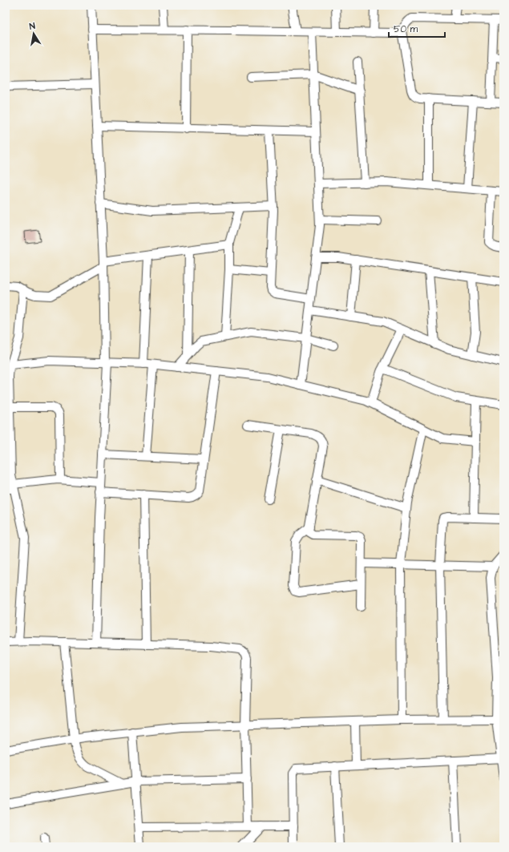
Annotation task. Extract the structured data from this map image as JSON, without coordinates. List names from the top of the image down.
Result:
{
  "scale_bar": "50 m",
  "north": "top"
}
